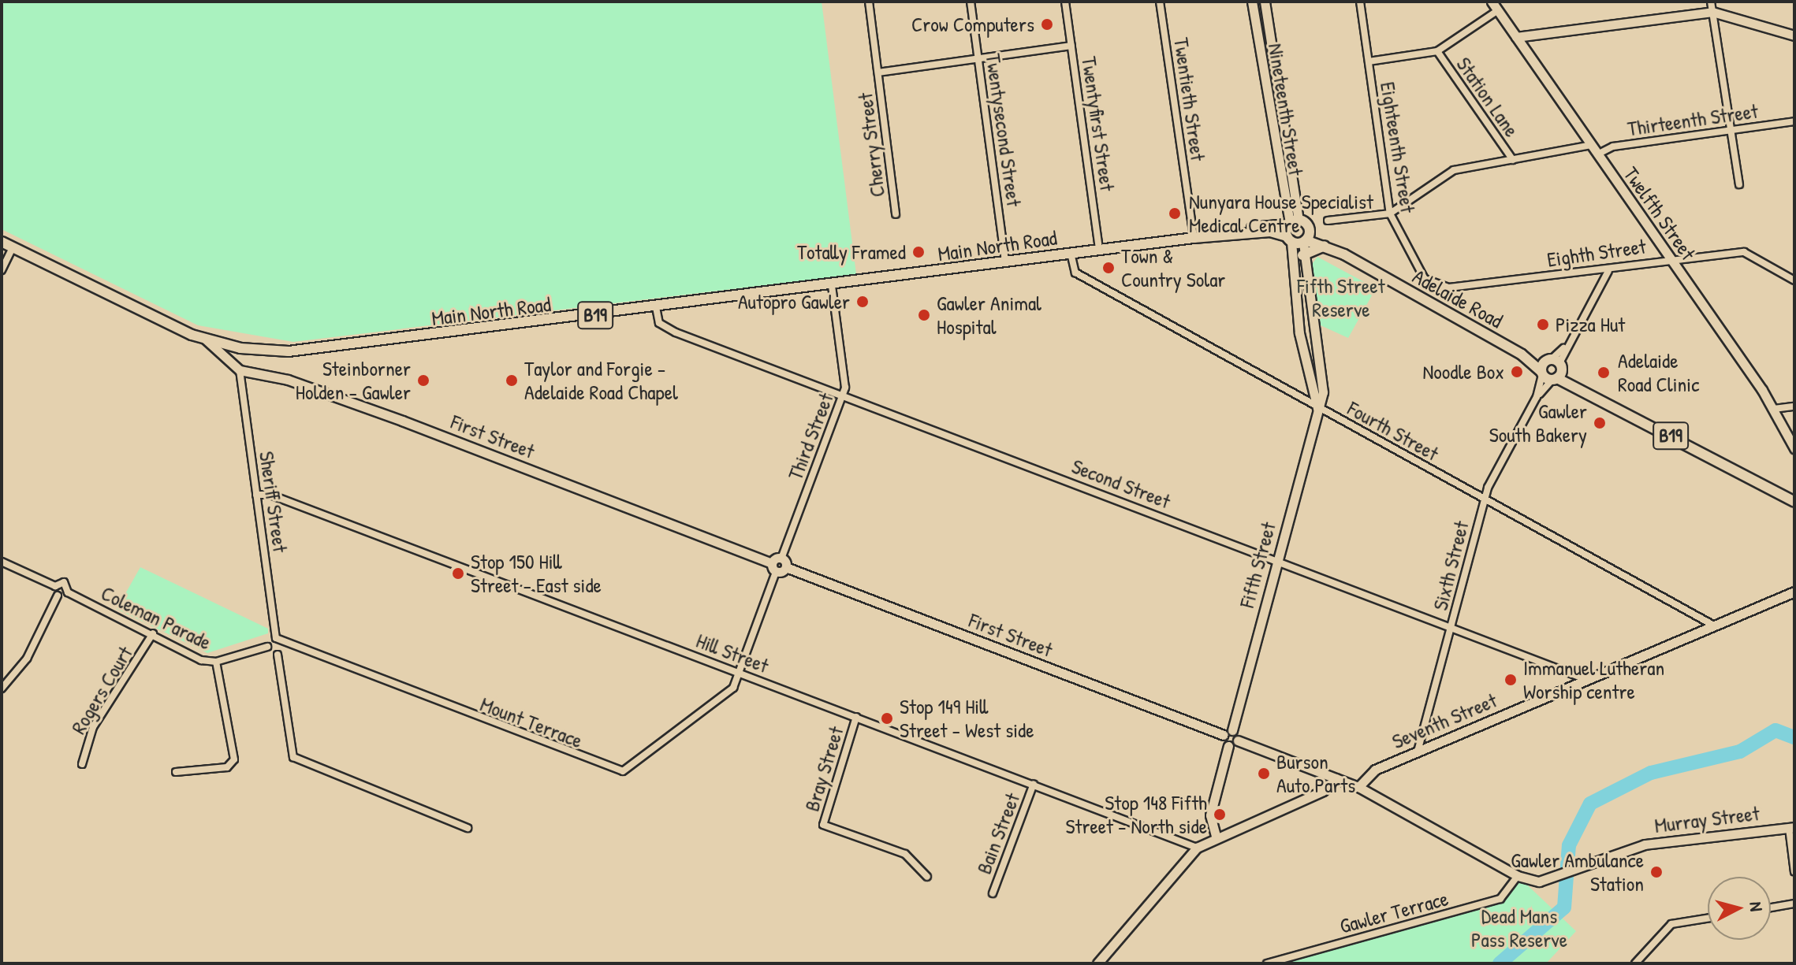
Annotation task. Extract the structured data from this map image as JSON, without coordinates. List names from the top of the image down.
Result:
{
  "streets": {
    "main road": ["Main North Road", "Adelaide Road", "B19"],
    "street": [
      "Station Lane",
      "Twentieth Street",
      "Nineteenth Street",
      "Thirteenth Street",
      "Twentyfirst Street",
      "Twentysecond Street",
      "Cherry Street",
      "Eighteenth Street",
      "Twelfth Street",
      "Eighth Street",
      "Fourth Street",
      "First Street",
      "Third Street",
      "Second Street",
      "Sheriff Street",
      "Fifth Street",
      "Sixth Street",
      "Coleman Parade",
      "Hill Street",
      "Rogers Court",
      "Seventh Street",
      "Mount Terrace",
      "Bray Street",
      "Murray Street",
      "Bain Street",
      "Gawler Terrace"
    ]
  },
  "crossings": [
    ["Twentieth Street", "Main North Road"],
    ["Twentieth Street", "B19"],
    ["Nineteenth Street", "B19"],
    ["Thirteenth Street", "Twelfth Street"],
    ["Twentyfirst Street", "Main North Road"],
    ["Twentysecond Street", "Main North Road"],
    ["Eighteenth Street", "Eighth Street"],
    ["Twelfth Street", "Eighth Street"],
    ["Main North Road", "B19"],
    ["Main North Road", "Fourth Street"],
    ["Main North Road", "Third Street"],
    ["Main North Road", "Second Street"],
    ["Adelaide Road", "B19"],
    ["Adelaide Road", "Fifth Street"],
    ["Adelaide Road", "Sixth Street"],
    ["B19", "Fifth Street"],
    ["Fourth Street", "Fifth Street"],
    ["Fourth Street", "Sixth Street"],
    ["Fourth Street", "Seventh Street"],
    ["First Street", "Third Street"],
    ["First Street", "Sheriff Street"],
    ["First Street", "Fifth Street"],
    ["Third Street", "Second Street"],
    ["Third Street", "Hill Street"],
    ["Third Street", "Mount Terrace"],
    ["Second Street", "Fifth Street"],
    ["Second Street", "Sixth Street"],
    ["Second Street", "Seventh Street"],
    ["Sheriff Street", "Hill Street"],
    ["Sixth Street", "Seventh Street"],
    ["Coleman Parade", "Rogers Court"],
    ["Hill Street", "Mount Terrace"],
    ["Hill Street", "Bray Street"],
    ["Hill Street", "Bain Street"],
    ["Murray Street", "Gawler Terrace"]
  ],
  "parks": ["Fifth Street Reserve", "Dead Mans Pass Reserve"],
  "places": [
    "Crow Computers",
    "Nunyara House Specialist Medical Centre",
    "Totally Framed",
    "Town & Country Solar",
    "Autopro Gawler",
    "Gawler Animal Hospital",
    "Pizza Hut",
    "Noodle Box",
    "Adelaide Road Clinic",
    "Steinborner Holden - Gawler",
    "Taylor and Forgie - Adelaide Road Chapel",
    "Gawler South Bakery",
    "Stop 150 Hill Street - East side",
    "Immanuel Lutheran Worship centre",
    "Stop 149 Hill Street - West side",
    "Burson Auto Parts",
    "Stop 148 Fifth Street - North side",
    "Gawler Ambulance Station"
  ],
  "north": "right"
}
